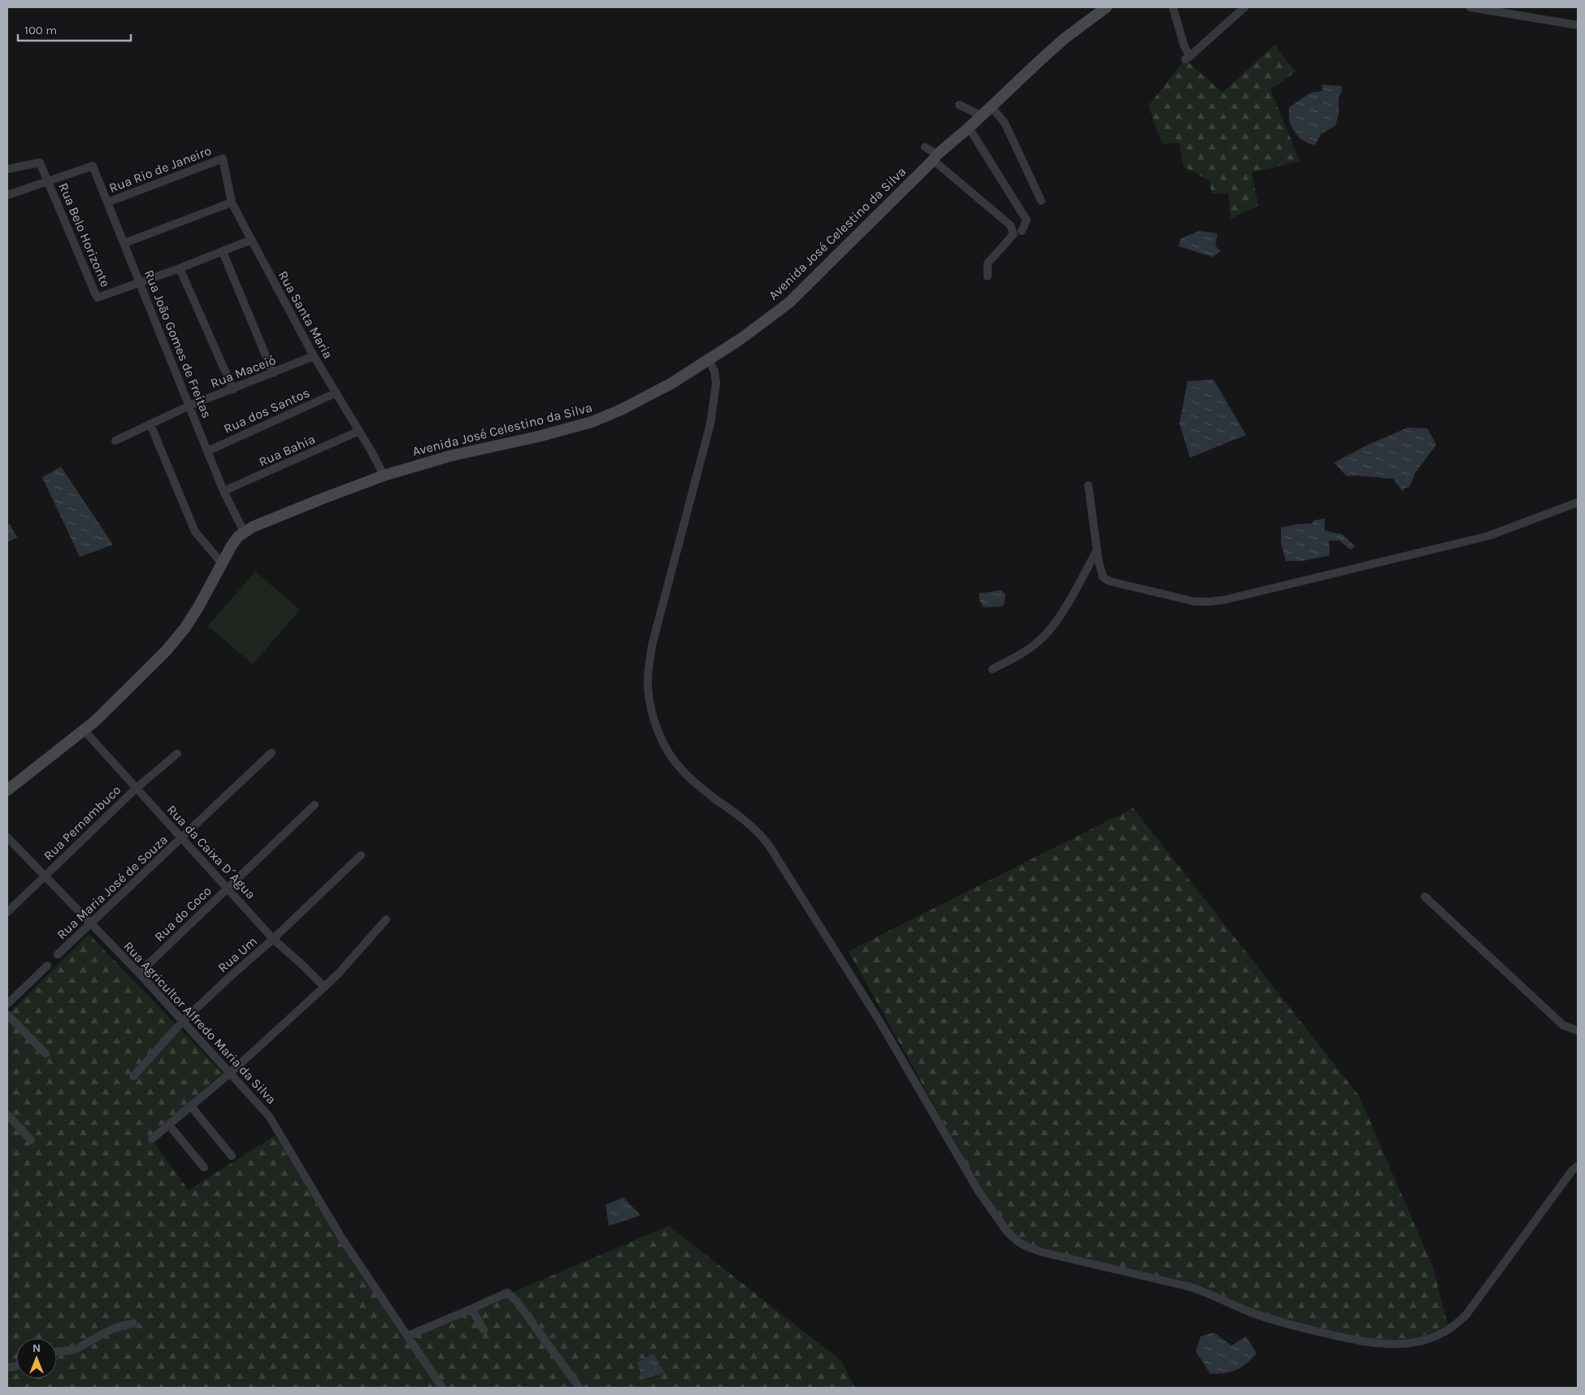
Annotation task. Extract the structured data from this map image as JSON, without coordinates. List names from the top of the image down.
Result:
{
  "streets": {
    "street": [
      "Rua Rio de Janeiro",
      "Avenida José Celestino da Silva",
      "Rua Belo Horizonte",
      "Rua Santa Maria",
      "Rua João Gomes de Freitas",
      "Rua Maceió",
      "Rua dos Santos",
      "Rua Bahia",
      "Rua Pernambuco",
      "Rua da Caixa D´Agua",
      "Rua Maria José de Souza",
      "Rua do Coco",
      "Rua Um",
      "Rua Agricultor Alfredo Maria da Silva"
    ]
  },
  "crossings": [
    ["Rua Rio de Janeiro", "Rua Santa Maria"],
    ["Rua Rio de Janeiro", "Rua João Gomes de Freitas"],
    ["Avenida José Celestino da Silva", "Rua Santa Maria"],
    ["Avenida José Celestino da Silva", "Rua João Gomes de Freitas"],
    ["Avenida José Celestino da Silva", "Rua da Caixa D´Agua"],
    ["Rua Belo Horizonte", "Rua João Gomes de Freitas"],
    ["Rua Santa Maria", "Rua Maceió"],
    ["Rua Santa Maria", "Rua dos Santos"],
    ["Rua Santa Maria", "Rua Bahia"],
    ["Rua João Gomes de Freitas", "Rua Maceió"],
    ["Rua João Gomes de Freitas", "Rua dos Santos"],
    ["Rua João Gomes de Freitas", "Rua Bahia"],
    ["Rua Pernambuco", "Rua da Caixa D´Agua"],
    ["Rua Pernambuco", "Rua Agricultor Alfredo Maria da Silva"],
    ["Rua da Caixa D´Agua", "Rua Maria José de Souza"],
    ["Rua da Caixa D´Agua", "Rua do Coco"],
    ["Rua da Caixa D´Agua", "Rua Um"],
    ["Rua Maria José de Souza", "Rua Agricultor Alfredo Maria da Silva"],
    ["Rua do Coco", "Rua Agricultor Alfredo Maria da Silva"],
    ["Rua Um", "Rua Agricultor Alfredo Maria da Silva"]
  ],
  "scale_bar": "100 m",
  "north": "top"
}
